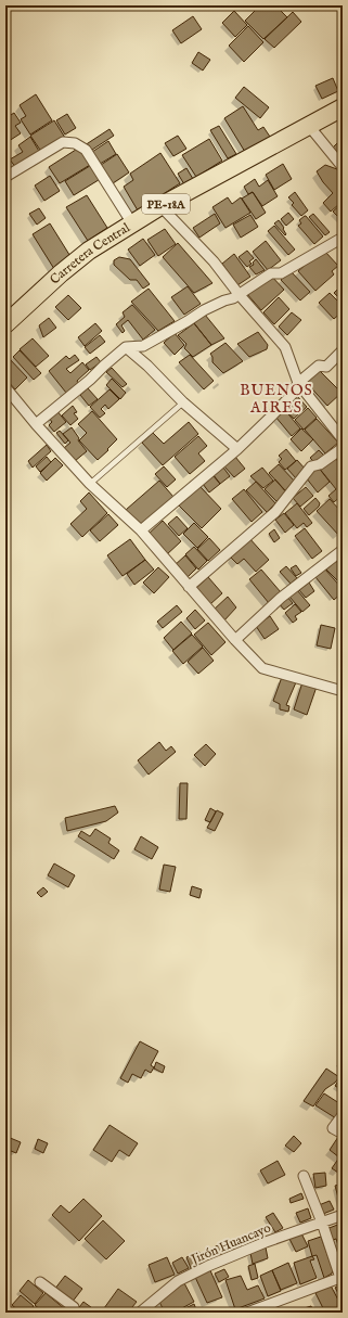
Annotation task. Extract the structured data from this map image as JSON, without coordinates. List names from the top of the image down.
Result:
{
  "streets": {
    "highway": ["PE-18A", "Carretera Central"],
    "street": ["Jirón Huancayo"]
  },
  "districts": ["BUENOS AIRES"]
}
